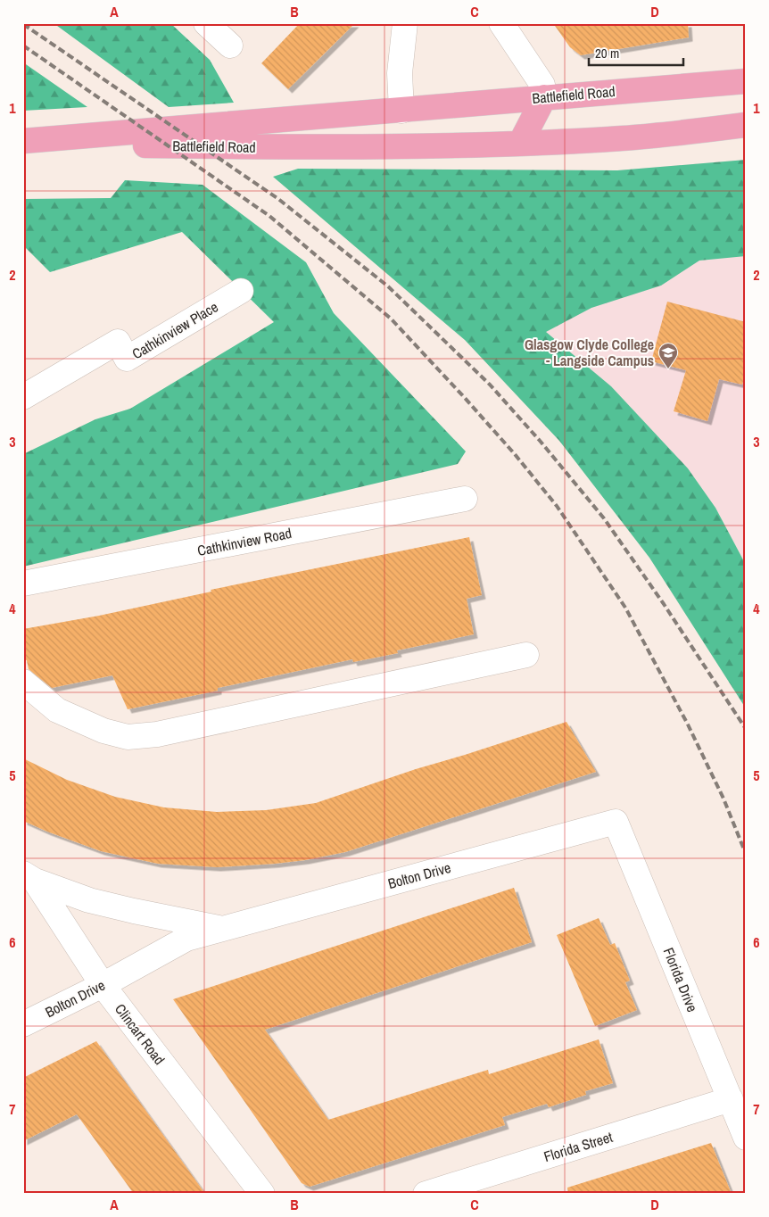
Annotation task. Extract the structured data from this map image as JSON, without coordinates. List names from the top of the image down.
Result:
{
  "streets": {
    "main road": ["Battlefield Road"],
    "street": [
      "Cathkinview Place",
      "Cathkinview Road",
      "Bolton Drive",
      "Florida Drive",
      "Clincart Road",
      "Florida Street"
    ]
  },
  "crossings": [
    ["Bolton Drive", "Florida Drive"],
    ["Bolton Drive", "Clincart Road"],
    ["Florida Drive", "Florida Street"]
  ],
  "places": {
    "school or university": ["Glasgow Clyde College - Langside Campus"]
  },
  "scale_bar": "20 m",
  "grid": {
    "columns": [
      "A",
      "B",
      "C",
      "D"
    ],
    "rows": [
      "1",
      "2",
      "3",
      "4",
      "5",
      "6",
      "7"
    ]
  }
}
